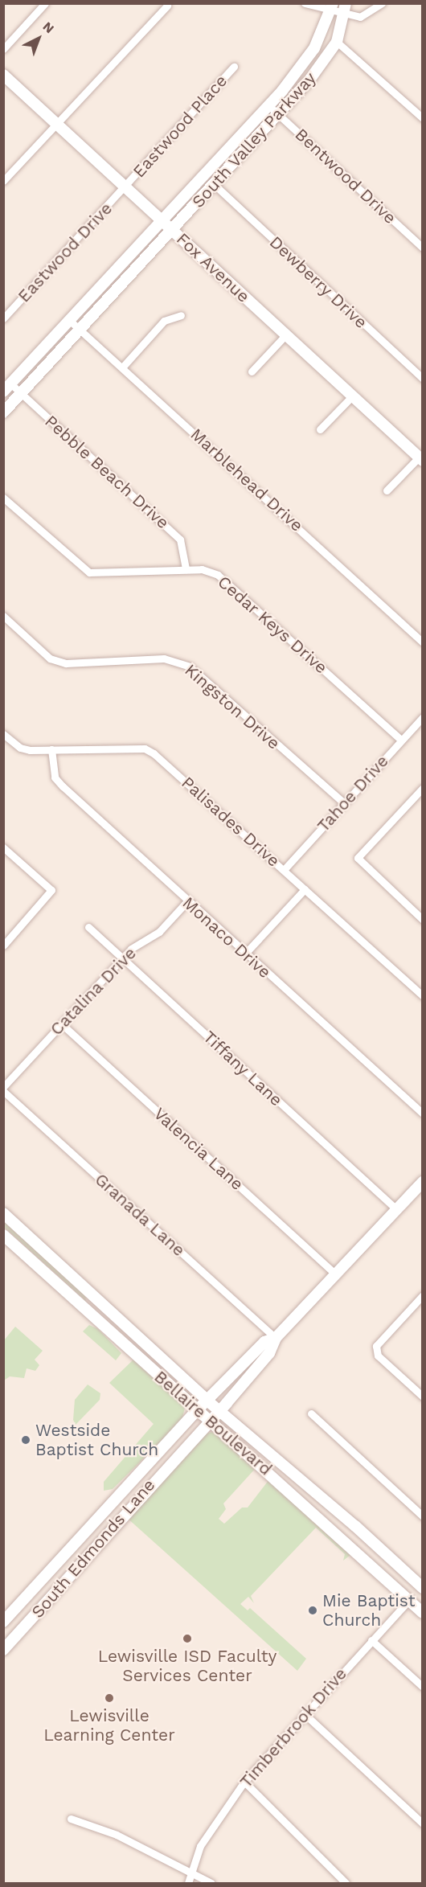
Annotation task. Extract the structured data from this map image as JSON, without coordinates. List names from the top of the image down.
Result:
{
  "streets": {
    "main road": [
      "South Valley Parkway",
      "Fox Avenue",
      "Bellaire Boulevard",
      "South Edmonds Lane",
      "Timberbrook Drive"
    ],
    "street": [
      "Eastwood Place",
      "Bentwood Drive",
      "Eastwood Drive",
      "Dewberry Drive",
      "Pebble Beach Drive",
      "Marblehead Drive",
      "Cedar Keys Drive",
      "Kingston Drive",
      "Tahoe Drive",
      "Palisades Drive",
      "Monaco Drive",
      "Catalina Drive",
      "Tiffany Lane",
      "Valencia Lane",
      "Granada Lane"
    ]
  },
  "crossings": [
    ["Eastwood Place", "Eastwood Drive"],
    ["Eastwood Place", "Fox Avenue"],
    ["South Valley Parkway", "Bentwood Drive"],
    ["South Valley Parkway", "Fox Avenue"],
    ["South Valley Parkway", "Dewberry Drive"],
    ["South Valley Parkway", "Pebble Beach Drive"],
    ["South Valley Parkway", "Marblehead Drive"],
    ["Eastwood Drive", "Fox Avenue"],
    ["Pebble Beach Drive", "Cedar Keys Drive"],
    ["Cedar Keys Drive", "Tahoe Drive"],
    ["Kingston Drive", "Tahoe Drive"],
    ["Tahoe Drive", "Palisades Drive"],
    ["Palisades Drive", "Monaco Drive"],
    ["Monaco Drive", "Catalina Drive"],
    ["Catalina Drive", "Tiffany Lane"],
    ["Catalina Drive", "Valencia Lane"],
    ["Tiffany Lane", "South Edmonds Lane"],
    ["Valencia Lane", "South Edmonds Lane"],
    ["Granada Lane", "South Edmonds Lane"],
    ["Bellaire Boulevard", "South Edmonds Lane"],
    ["Bellaire Boulevard", "Timberbrook Drive"]
  ],
  "places": [
    "Westside Baptist Church",
    "Mie Baptist Church",
    "Lewisville ISD Faculty Services Center",
    "Lewisville Learning Center"
  ],
  "north": "top right"
}
